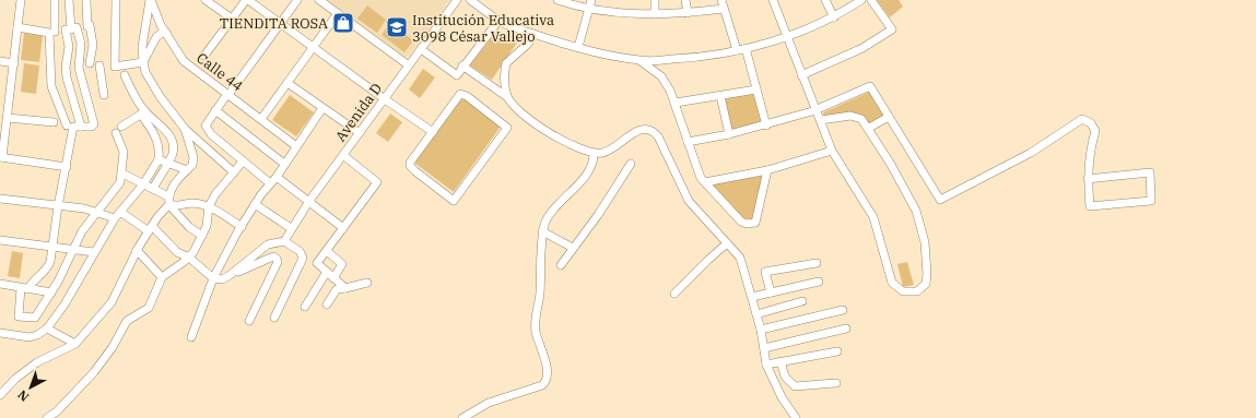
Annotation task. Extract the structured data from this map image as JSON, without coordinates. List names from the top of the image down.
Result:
{
  "streets": {
    "street": ["Calle 44", "Avenida D"]
  },
  "places": {
    "shop": ["TIENDITA ROSA"],
    "school or university": ["Institución Educativa 3098 César Vallejo"]
  },
  "north": "bottom left"
}
